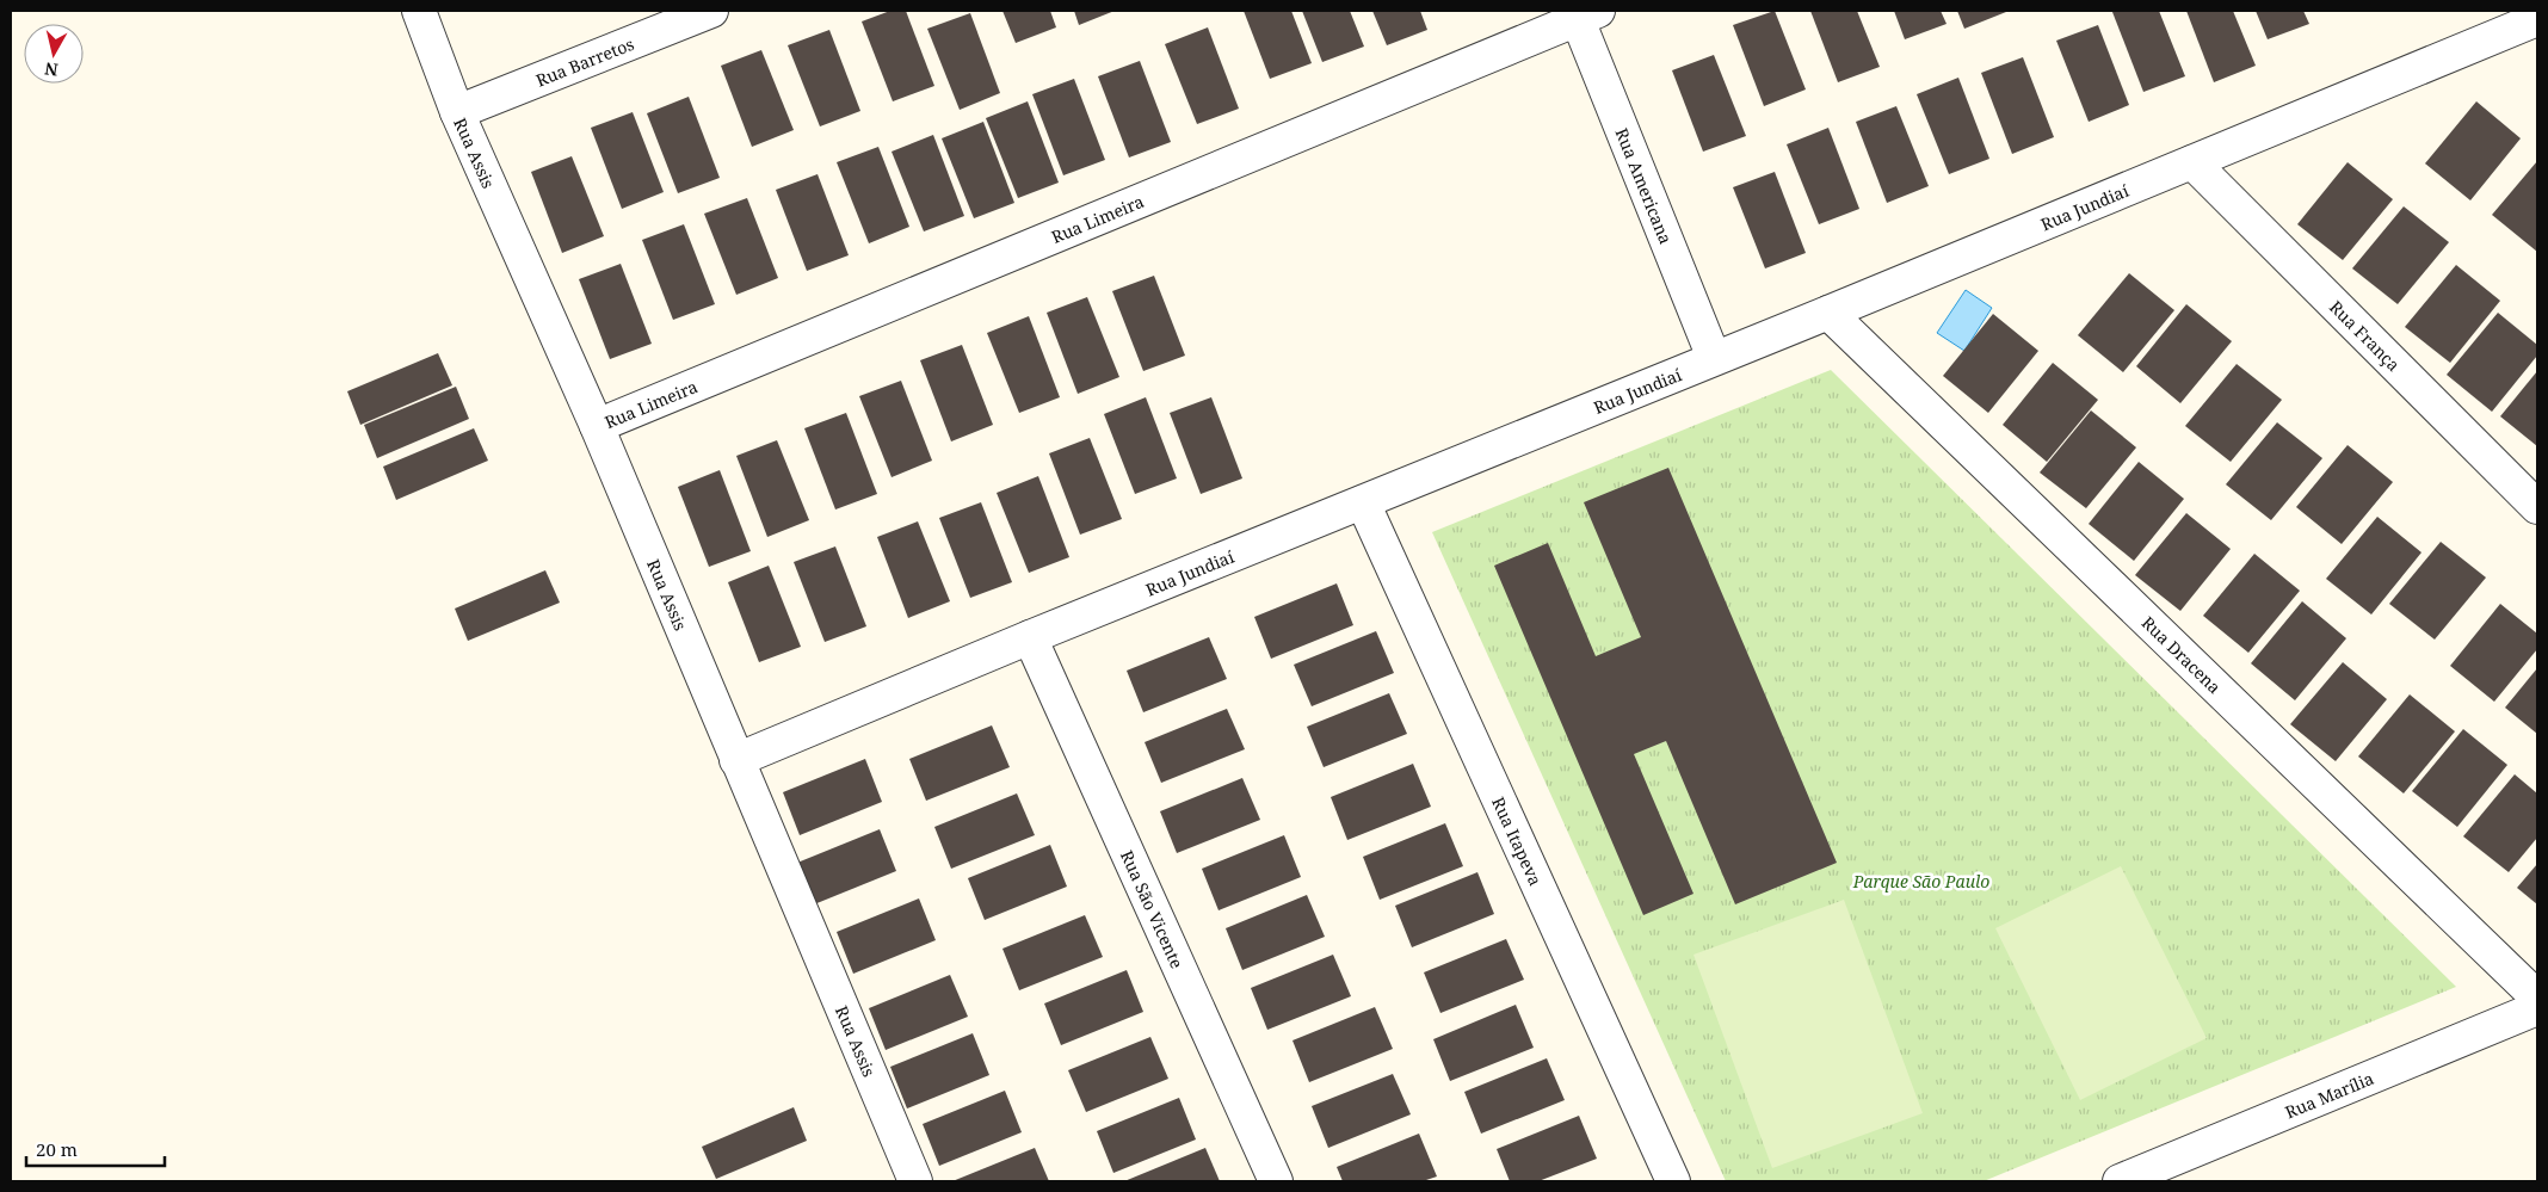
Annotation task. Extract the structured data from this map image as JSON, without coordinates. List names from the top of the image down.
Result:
{
  "streets": {
    "street": [
      "Rua Barretos",
      "Rua Assis",
      "Rua Americana",
      "Rua Jundiaí",
      "Rua Limeira",
      "Rua França",
      "Rua Dracena",
      "Rua Itapeva",
      "Rua São Vicente",
      "Rua Marília"
    ]
  },
  "crossings": [
    ["Rua Barretos", "Rua Assis"],
    ["Rua Assis", "Rua Jundiaí"],
    ["Rua Assis", "Rua Limeira"],
    ["Rua Americana", "Rua Jundiaí"],
    ["Rua Americana", "Rua Limeira"],
    ["Rua Jundiaí", "Rua França"],
    ["Rua Jundiaí", "Rua Dracena"],
    ["Rua Jundiaí", "Rua Itapeva"],
    ["Rua Jundiaí", "Rua São Vicente"]
  ],
  "parks": ["Parque São Paulo"],
  "scale_bar": "20 m",
  "north": "bottom"
}
